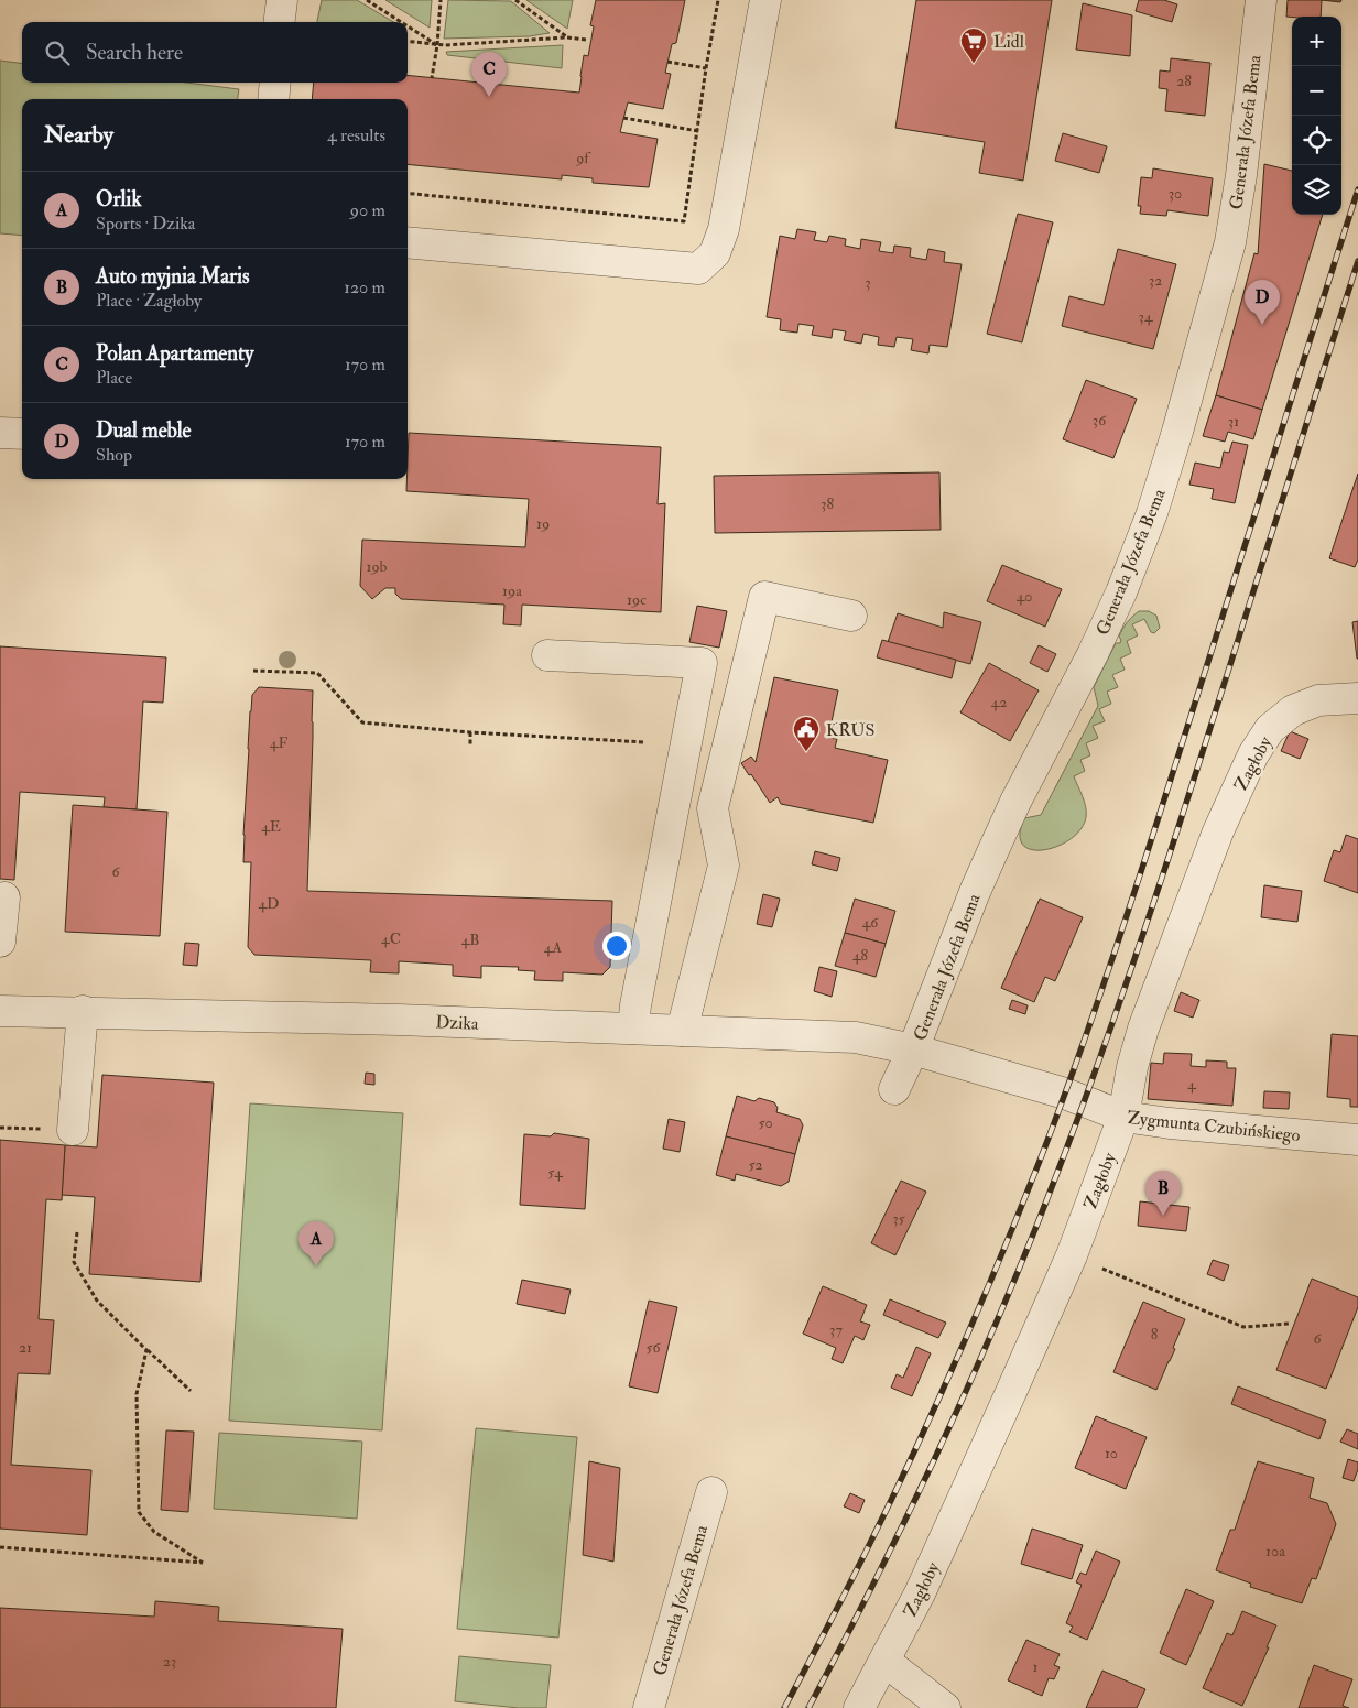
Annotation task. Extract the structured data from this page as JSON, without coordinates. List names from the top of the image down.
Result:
{
  "streets": {
    "street": [
      "Generała Józefa Bema",
      "Zagłoby",
      "Dzika",
      "Zygmunta Czubińskiego"
    ]
  },
  "crossings": [
    ["Generała Józefa Bema", "Dzika"],
    ["Generała Józefa Bema", "Zygmunta Czubińskiego"],
    ["Zagłoby", "Zygmunta Czubińskiego"],
    ["Dzika", "Zygmunta Czubińskiego"]
  ],
  "places": {
    "supermarket": ["Lidl"],
    "public building": ["KRUS"]
  },
  "house_numbers": [
    "28",
    "9f",
    "30",
    "32",
    "3",
    "34",
    "36",
    "31",
    "38",
    "19",
    "19b",
    "19a",
    "40",
    "19c",
    "42",
    "4F",
    "4E",
    "6",
    "4D",
    "46",
    "4C",
    "4B",
    "4A",
    "48",
    "4",
    "50",
    "52",
    "54",
    "35",
    "37",
    "8",
    "6",
    "21",
    "56",
    "10",
    "10a",
    "23",
    "1"
  ],
  "page": {
    "map_buttons": ["+", "−"],
    "search": "Search here",
    "pins": [
      "C",
      "D",
      "B",
      "A"
    ],
    "heading": ["Nearby", "4 results"],
    "list": [
      {
        "mark": "A",
        "name": "Orlik",
        "note": "Sports · Dzika",
        "value": "90 m"
      },
      {
        "mark": "B",
        "name": "Auto myjnia Maris",
        "note": "Place · Zagłoby",
        "value": "120 m"
      },
      {
        "mark": "C",
        "name": "Polan Apartamenty",
        "note": "Place",
        "value": "170 m"
      },
      {
        "mark": "D",
        "name": "Dual meble",
        "note": "Shop",
        "value": "170 m"
      }
    ]
  }
}
